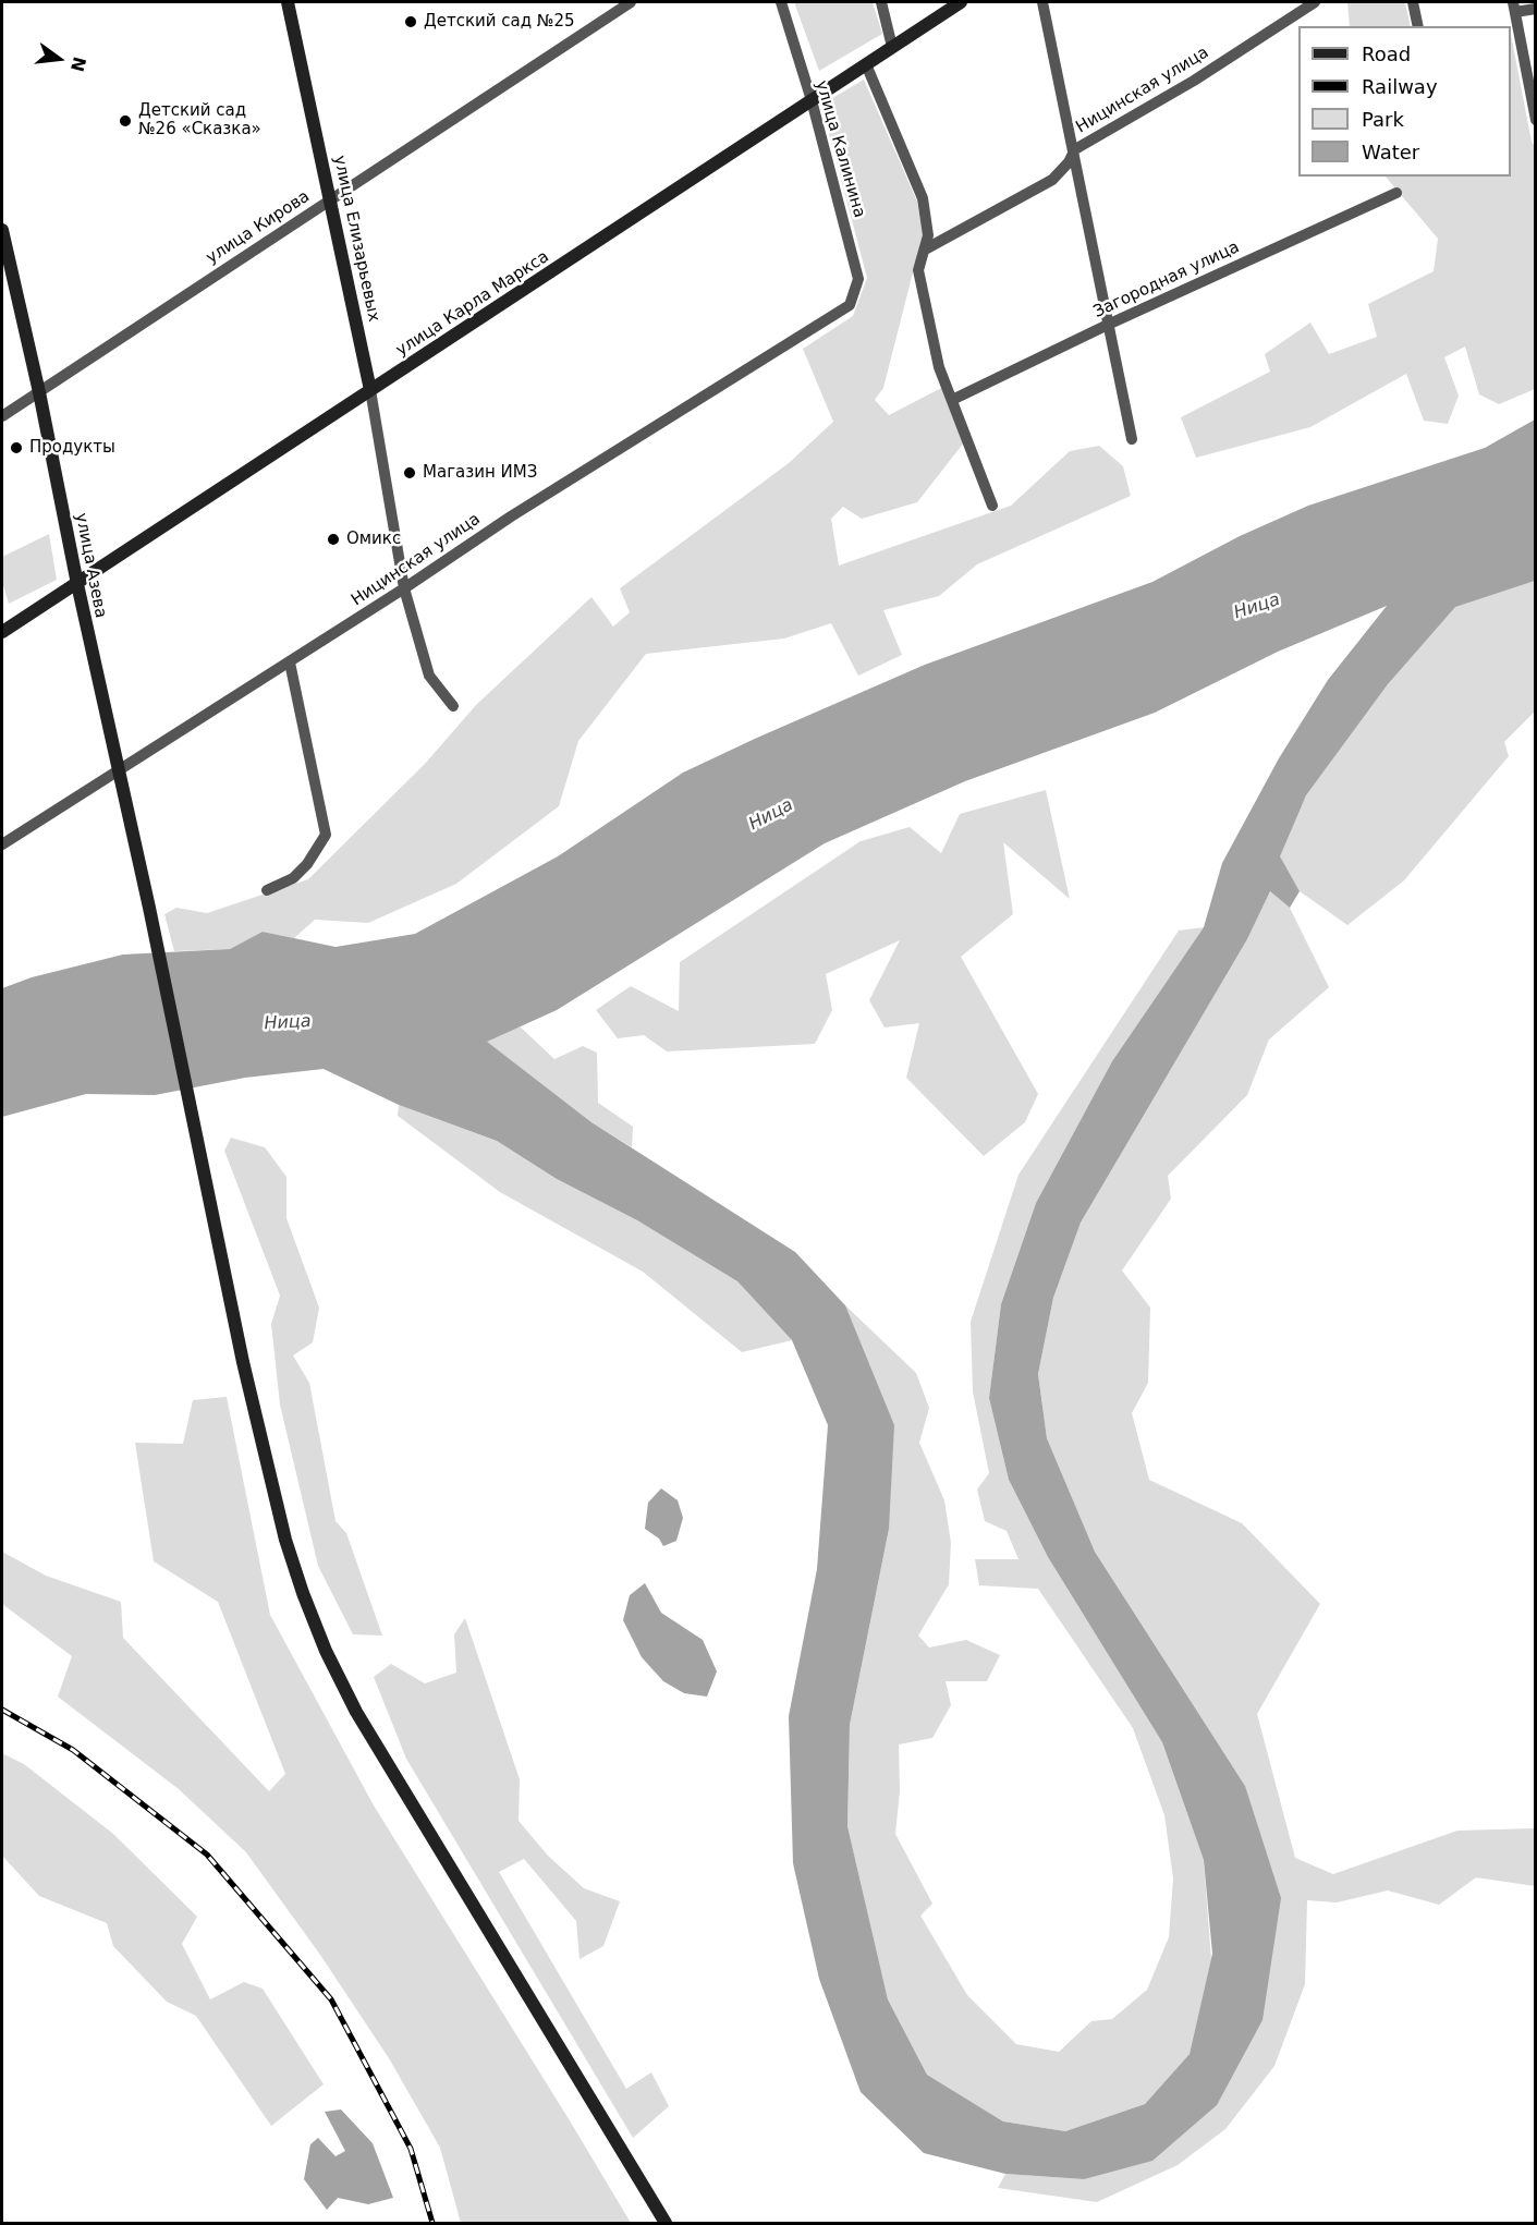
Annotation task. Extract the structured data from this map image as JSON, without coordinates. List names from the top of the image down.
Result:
{
  "streets": {
    "street": [
      "Ницинская улица",
      "улица Калинина",
      "улица Кирова",
      "улица Елизарьевых",
      "Загородная улица",
      "улица Карла Маркса",
      "улица Азева"
    ]
  },
  "crossings": [
    ["Ницинская улица", "улица Калинина"],
    ["Ницинская улица", "улица Елизарьевых"],
    ["Ницинская улица", "улица Азева"],
    ["улица Калинина", "улица Карла Маркса"],
    ["улица Кирова", "улица Елизарьевых"],
    ["улица Кирова", "улица Азева"],
    ["улица Елизарьевых", "улица Карла Маркса"],
    ["улица Карла Маркса", "улица Азева"]
  ],
  "water": ["Ница"],
  "places": [
    "Детский сад №25",
    "Детский сад №26 «Сказка»",
    "Продукты",
    "Магазин ИМЗ",
    "Омикс"
  ],
  "legend": [
    "Road",
    "Railway",
    "Park",
    "Water"
  ],
  "north": "right"
}
